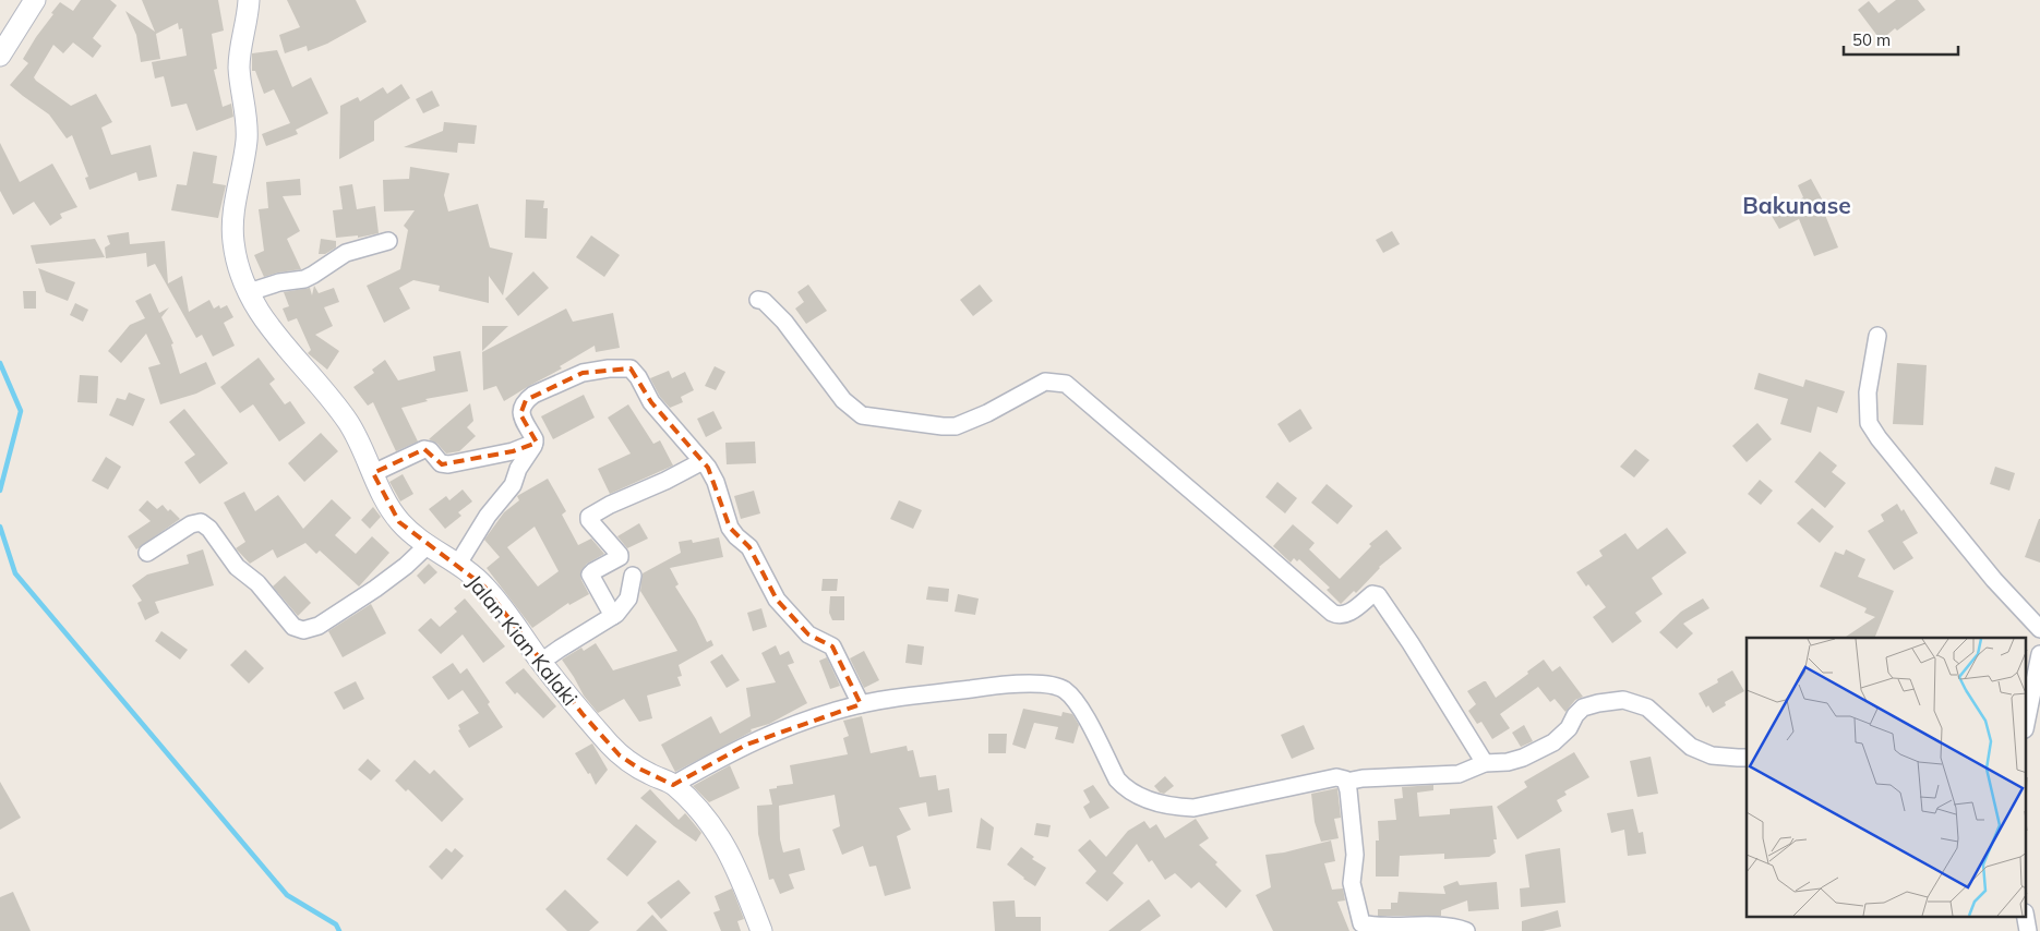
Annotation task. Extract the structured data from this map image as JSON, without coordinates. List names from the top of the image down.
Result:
{
  "streets": {
    "street": ["Jalan Kian Kalaki"]
  },
  "districts": ["Bakunase"],
  "scale_bar": "50 m"
}
